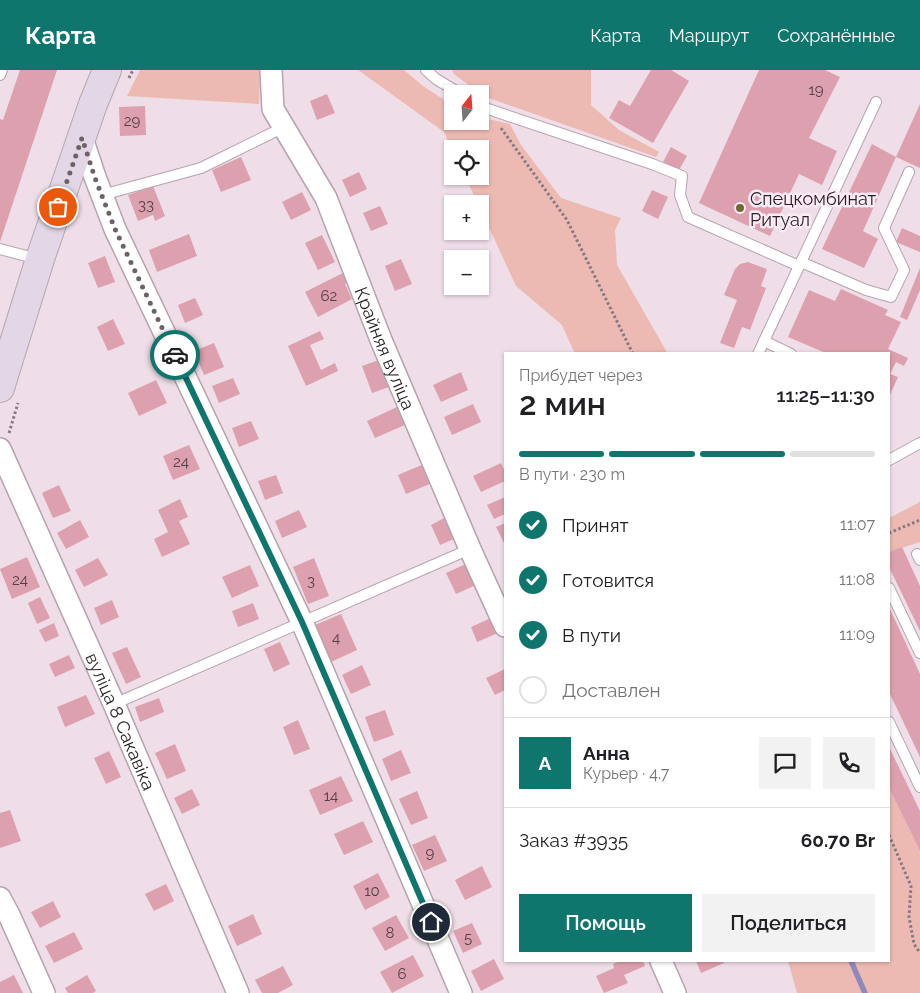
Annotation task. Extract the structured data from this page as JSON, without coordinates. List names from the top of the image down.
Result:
{
  "streets": {
    "street": ["Крайняя вуліца", "вуліца 8 Сакавіка"]
  },
  "places": ["Спецкомбинат Ритуал"],
  "house_numbers": [
    "19",
    "29",
    "33",
    "62",
    "24",
    "24",
    "3",
    "4",
    "14",
    "9",
    "10",
    "8",
    "5",
    "6"
  ],
  "north": "top",
  "page": {
    "header": "Карта",
    "nav": ["Карта", "Маршрут", "Сохранённые"],
    "map_buttons": ["+", "−"],
    "heading": ["2 мин", "Прибудет через", "11:25–11:30"],
    "panel": [
      "Анна",
      "Курьер · 4.7",
      "Заказ #3935",
      "60.70 Br"
    ],
    "bar": "В пути · 230 m",
    "list": [
      ["Принят", "11:07"],
      ["Готовится", "11:08"],
      ["В пути", "11:09"],
      "Доставлен"
    ],
    "round": "А",
    "buttons": ["Помощь", "Поделиться"]
  }
}
